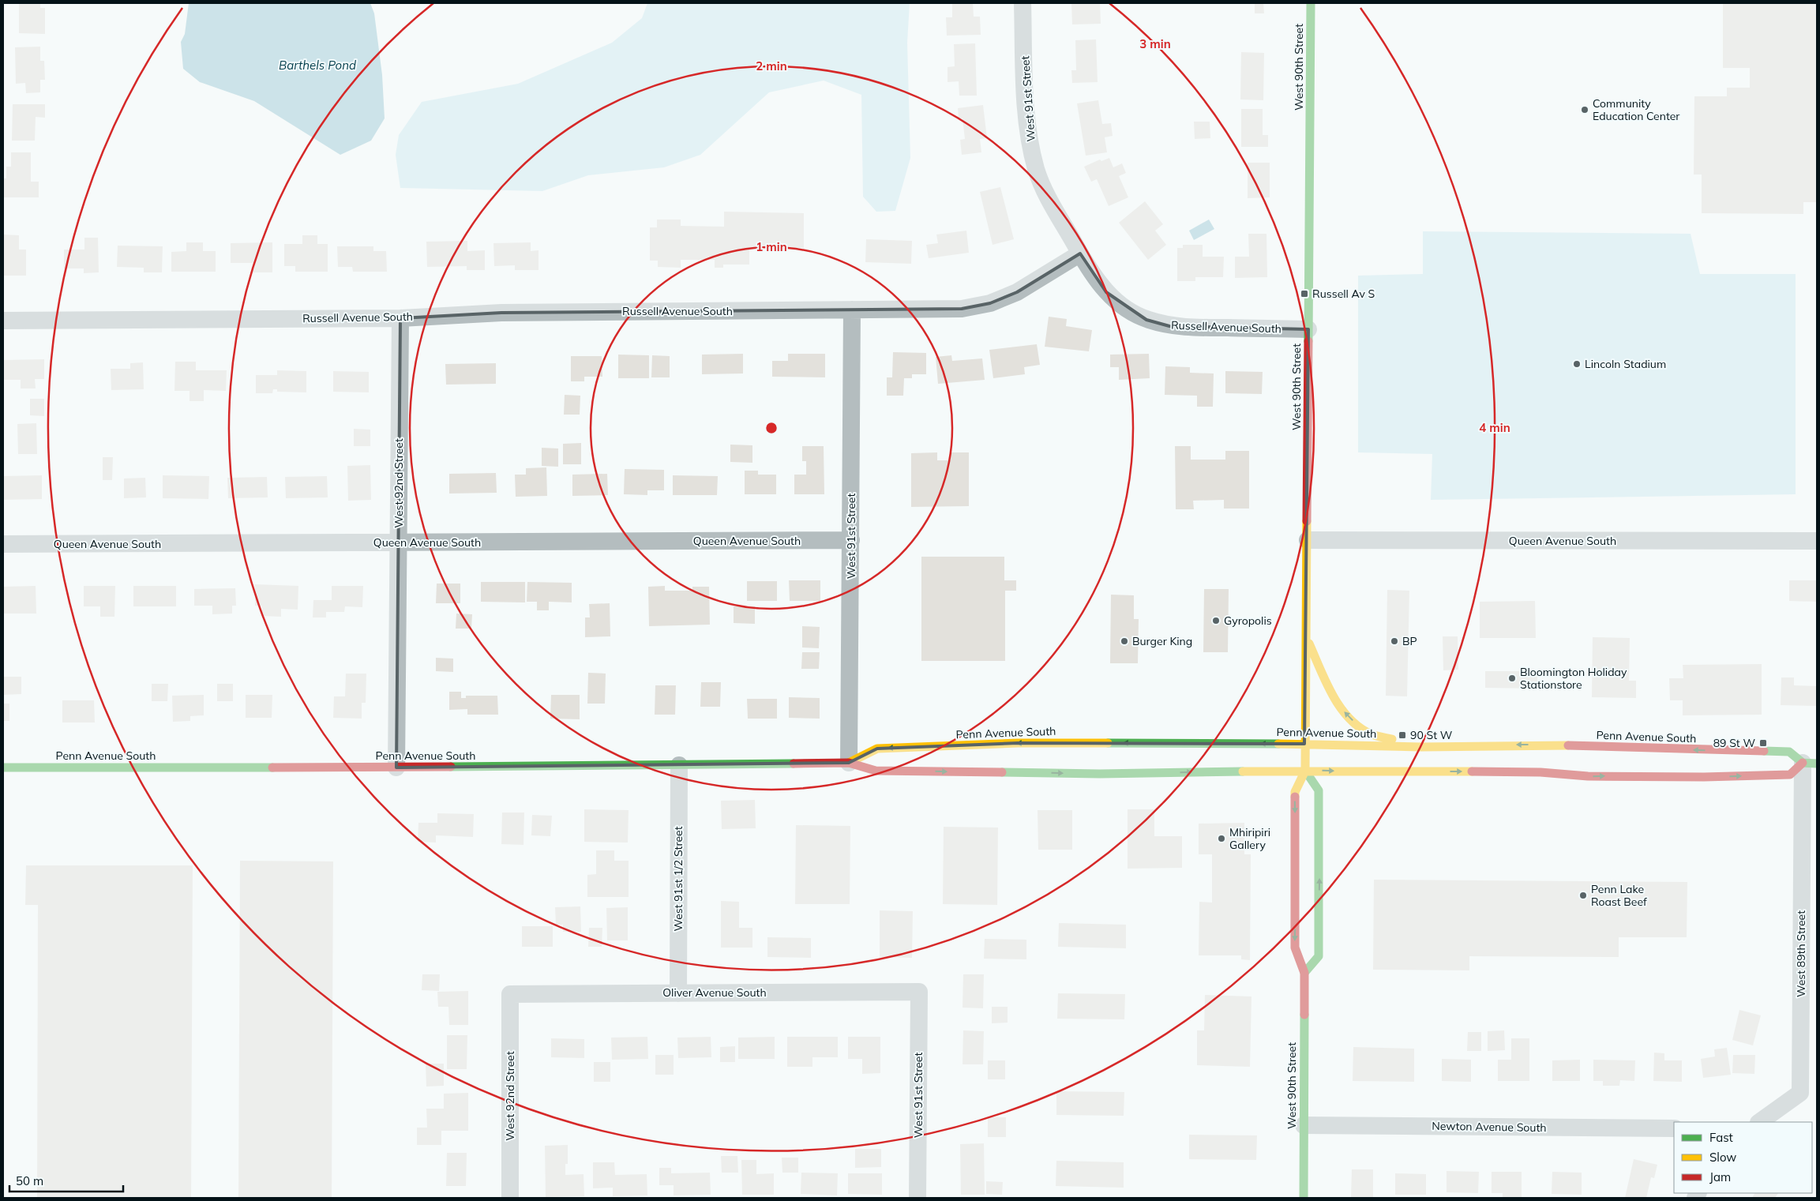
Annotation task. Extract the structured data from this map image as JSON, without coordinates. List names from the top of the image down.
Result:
{
  "streets": {
    "main road": ["West 90th Street", "Penn Avenue South"],
    "street": [
      "West 91st Street",
      "Russell Avenue South",
      "West 92nd Street",
      "Queen Avenue South",
      "West 91st 1/2 Street",
      "West 89th Street",
      "Oliver Avenue South",
      "Newton Avenue South"
    ]
  },
  "crossings": [
    ["West 90th Street", "Russell Avenue South"],
    ["West 90th Street", "Queen Avenue South"],
    ["West 90th Street", "Penn Avenue South"],
    ["West 90th Street", "Newton Avenue South"],
    ["West 91st Street", "Russell Avenue South"],
    ["West 91st Street", "Queen Avenue South"],
    ["West 91st Street", "Penn Avenue South"],
    ["West 91st Street", "Oliver Avenue South"],
    ["Russell Avenue South", "West 92nd Street"],
    ["West 92nd Street", "Queen Avenue South"],
    ["West 92nd Street", "Penn Avenue South"],
    ["West 92nd Street", "Oliver Avenue South"],
    ["Penn Avenue South", "West 91st 1/2 Street"],
    ["Penn Avenue South", "West 89th Street"],
    ["West 91st 1/2 Street", "Oliver Avenue South"]
  ],
  "water": ["Barthels Pond"],
  "places": {
    "other": [
      "Community Education Center",
      "Lincoln Stadium",
      "Gyropolis",
      "Burger King",
      "BP",
      "Bloomington Holiday Stationstore",
      "Mhiripiri Gallery",
      "Penn Lake Roast Beef"
    ],
    "transit": ["Russell Av S", "90 St W", "89 St W"]
  },
  "legend": ["Fast", "Slow", "Jam"],
  "scale_bar": "50 m",
  "rings": [
    "3 min",
    "2 min",
    "1 min",
    "4 min"
  ]
}
